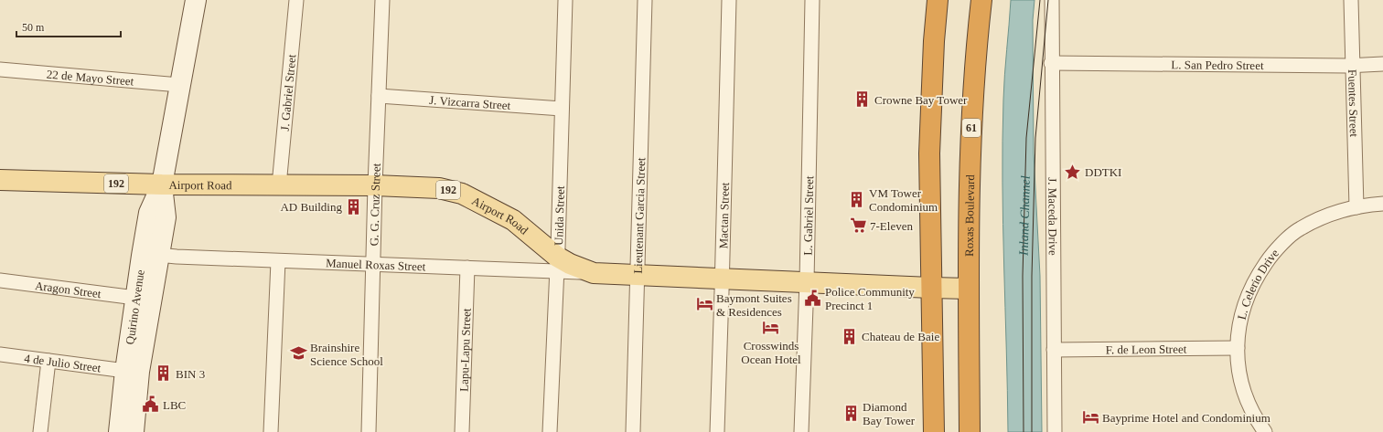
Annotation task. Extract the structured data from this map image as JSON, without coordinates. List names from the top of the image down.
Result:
{
  "streets": {
    "highway": ["61", "Roxas Boulevard"],
    "main road": ["192", "Airport Road", "Quirino Avenue"],
    "street": [
      "L. San Pedro Street",
      "22 de Mayo Street",
      "J. Gabriel Street",
      "J. Vizcarra Street",
      "Fuentes Street",
      "G. G. Cruz Street",
      "Lieutenant Garcia Street",
      "Unida Street",
      "Mactan Street",
      "L. Gabriel Street",
      "J. Maceda Drive",
      "Manuel Roxas Street",
      "L. Celerio Drive",
      "Aragon Street",
      "F. de Leon Street",
      "Lapu-Lapu Street",
      "4 de Julio Street"
    ]
  },
  "crossings": [
    ["L. San Pedro Street", "Fuentes Street"],
    ["L. San Pedro Street", "J. Maceda Drive"],
    ["22 de Mayo Street", "Quirino Avenue"],
    ["J. Gabriel Street", "Airport Road"],
    ["J. Vizcarra Street", "G. G. Cruz Street"],
    ["J. Vizcarra Street", "Unida Street"],
    ["Fuentes Street", "L. Celerio Drive"],
    ["Airport Road", "G. G. Cruz Street"],
    ["Airport Road", "Lieutenant Garcia Street"],
    ["Airport Road", "Roxas Boulevard"],
    ["Airport Road", "Unida Street"],
    ["Airport Road", "Mactan Street"],
    ["Airport Road", "L. Gabriel Street"],
    ["Airport Road", "Manuel Roxas Street"],
    ["Airport Road", "Quirino Avenue"],
    ["G. G. Cruz Street", "Manuel Roxas Street"],
    ["Unida Street", "Manuel Roxas Street"],
    ["J. Maceda Drive", "F. de Leon Street"],
    ["Manuel Roxas Street", "Quirino Avenue"],
    ["Manuel Roxas Street", "Lapu-Lapu Street"],
    ["L. Celerio Drive", "F. de Leon Street"],
    ["Aragon Street", "Quirino Avenue"],
    ["Quirino Avenue", "4 de Julio Street"]
  ],
  "water": ["Inland Channel"],
  "places": {
    "building": [
      "Crowne Bay Tower",
      "VM Tower Condominium",
      "AD Building",
      "Chateau de Baie",
      "BIN 3",
      "Diamond Bay Tower"
    ],
    "place": ["DDTKI"],
    "supermarket": ["7-Eleven"],
    "public building": ["Police Community Precinct 1", "LBC"],
    "hotel": ["Baymont Suites & Residences", "Crosswinds Ocean Hotel", "Bayprime Hotel and Condominium"],
    "school or university": ["Brainshire Science School"]
  },
  "scale_bar": "50 m"
}
